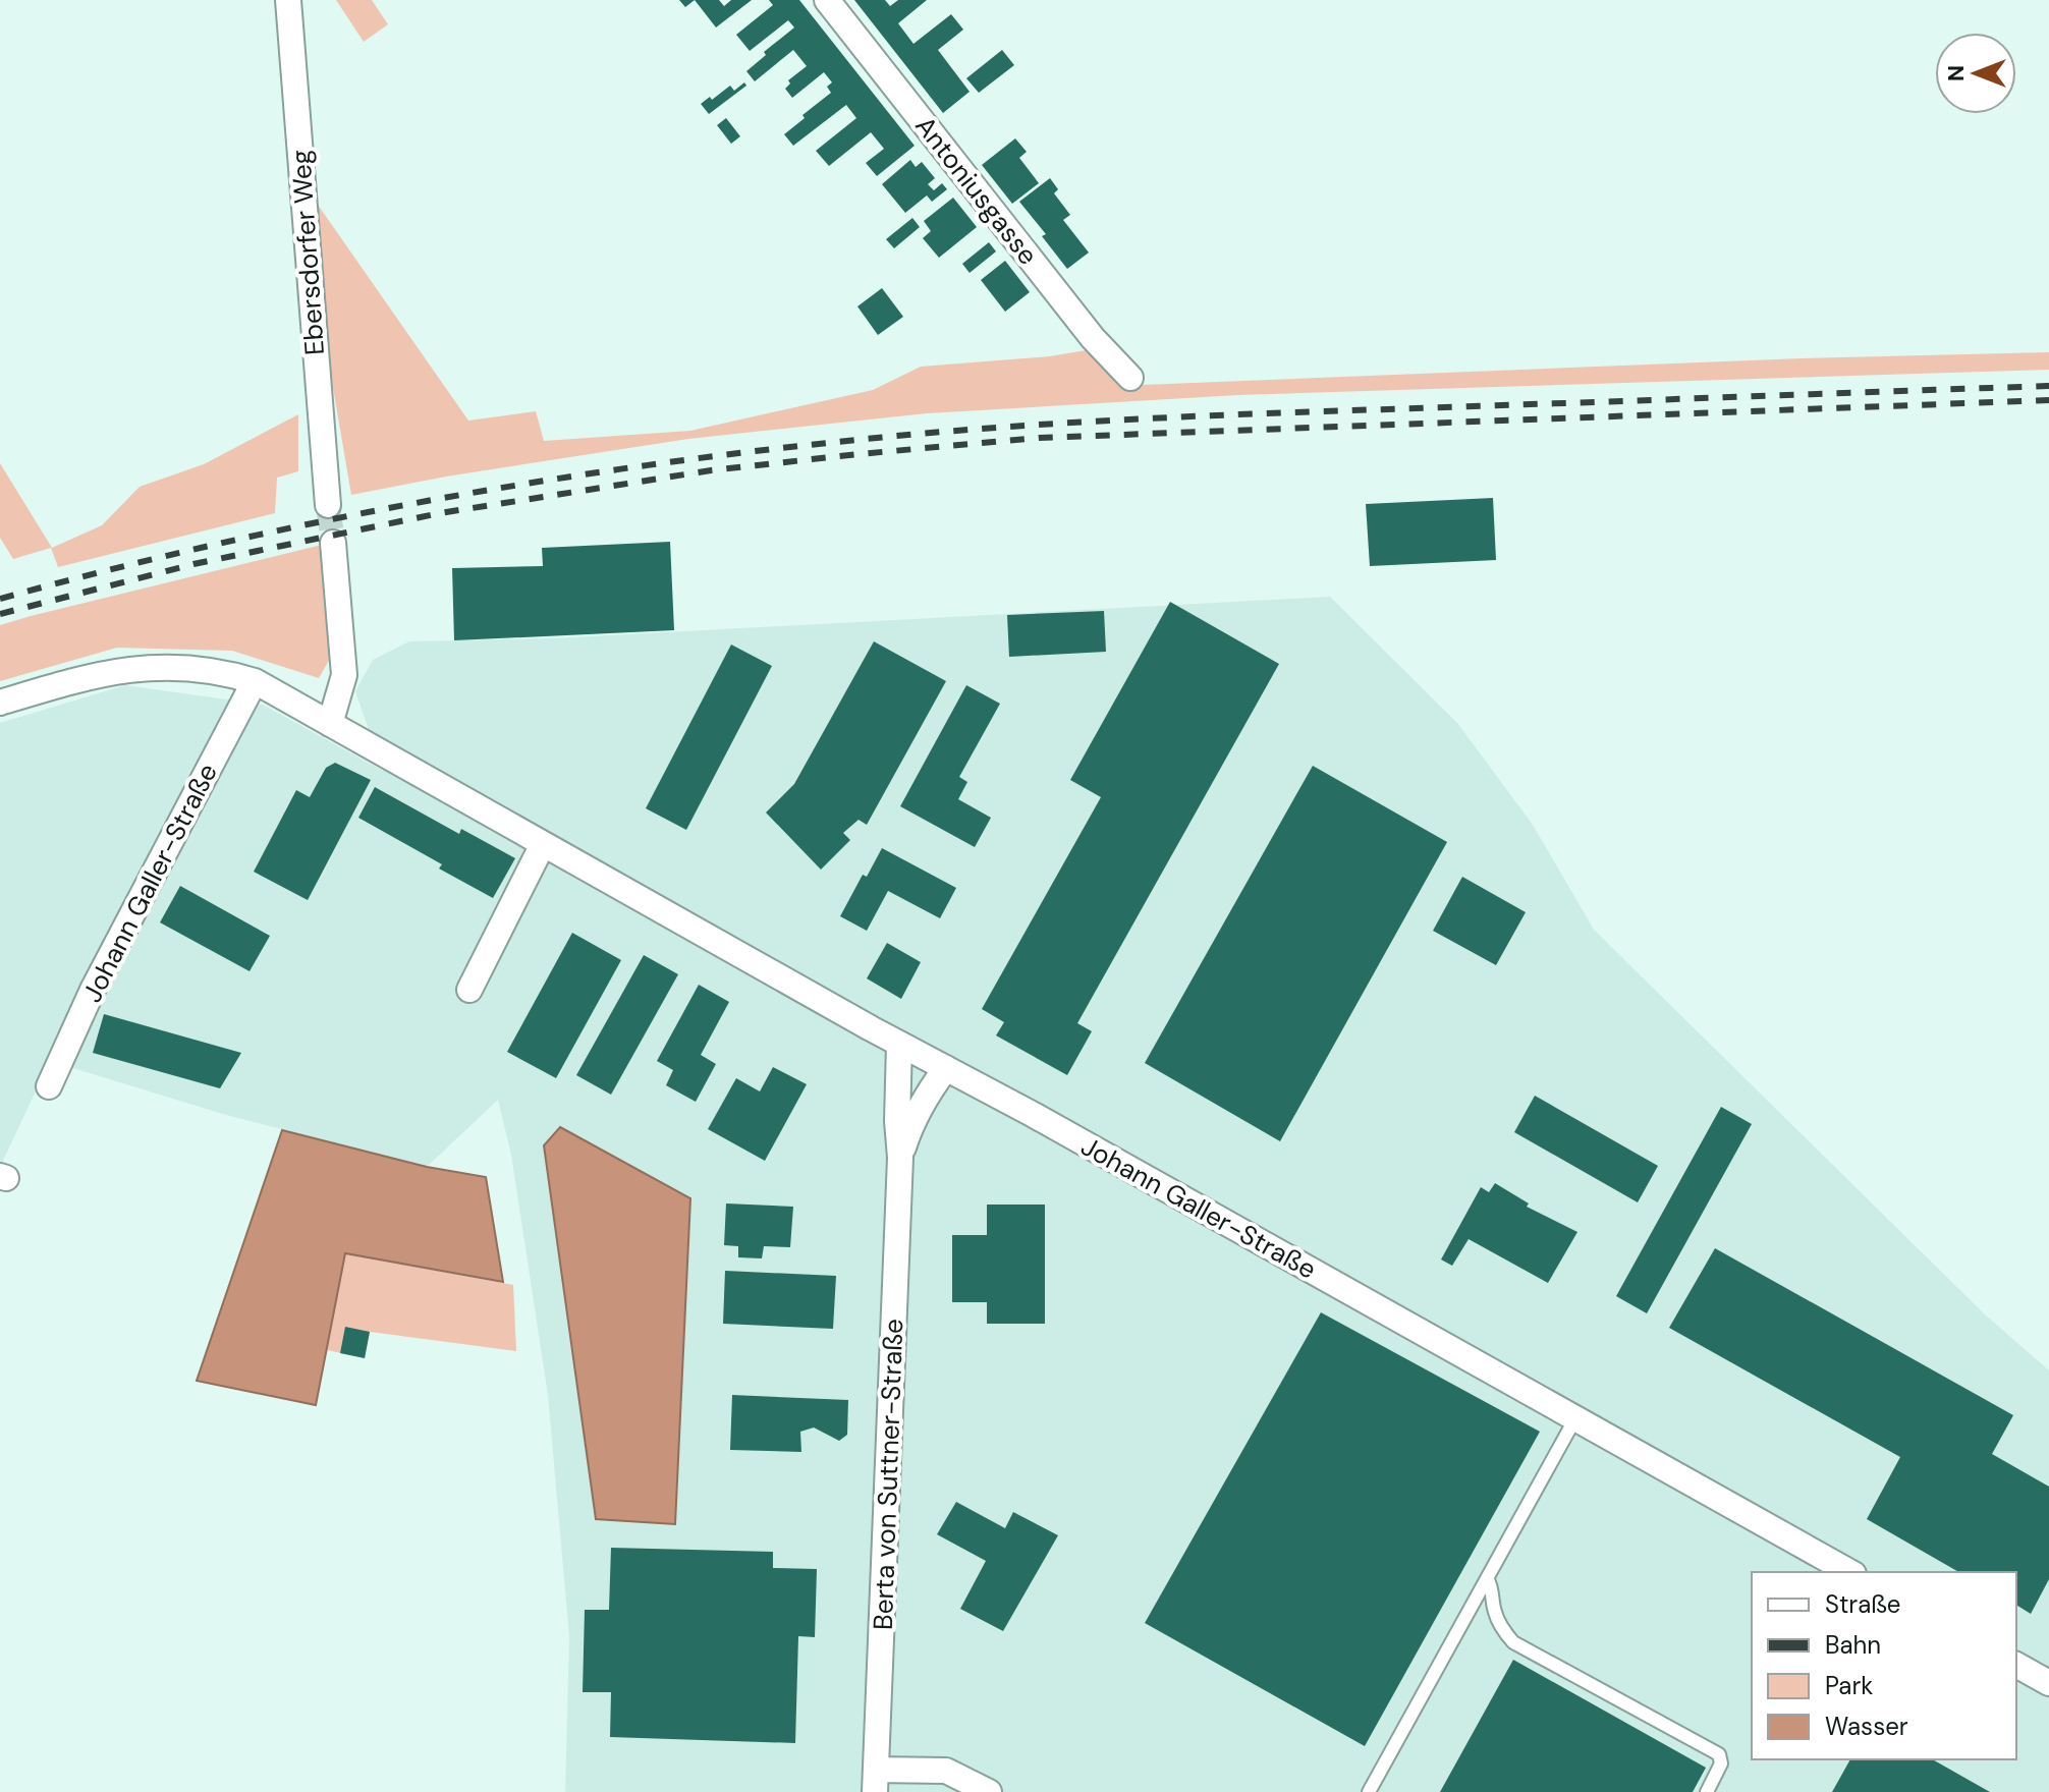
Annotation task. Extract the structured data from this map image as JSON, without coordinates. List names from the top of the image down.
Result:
{
  "streets": {
    "street": [
      "Antoniusgasse",
      "Ebersdorfer Weg",
      "Johann Galler-Straße",
      "Berta von Suttner-Straße"
    ]
  },
  "crossings": [
    ["Johann Galler-Straße", "Berta von Suttner-Straße"]
  ],
  "legend": [
    "Straße",
    "Bahn",
    "Park",
    "Wasser"
  ],
  "north": "left"
}
